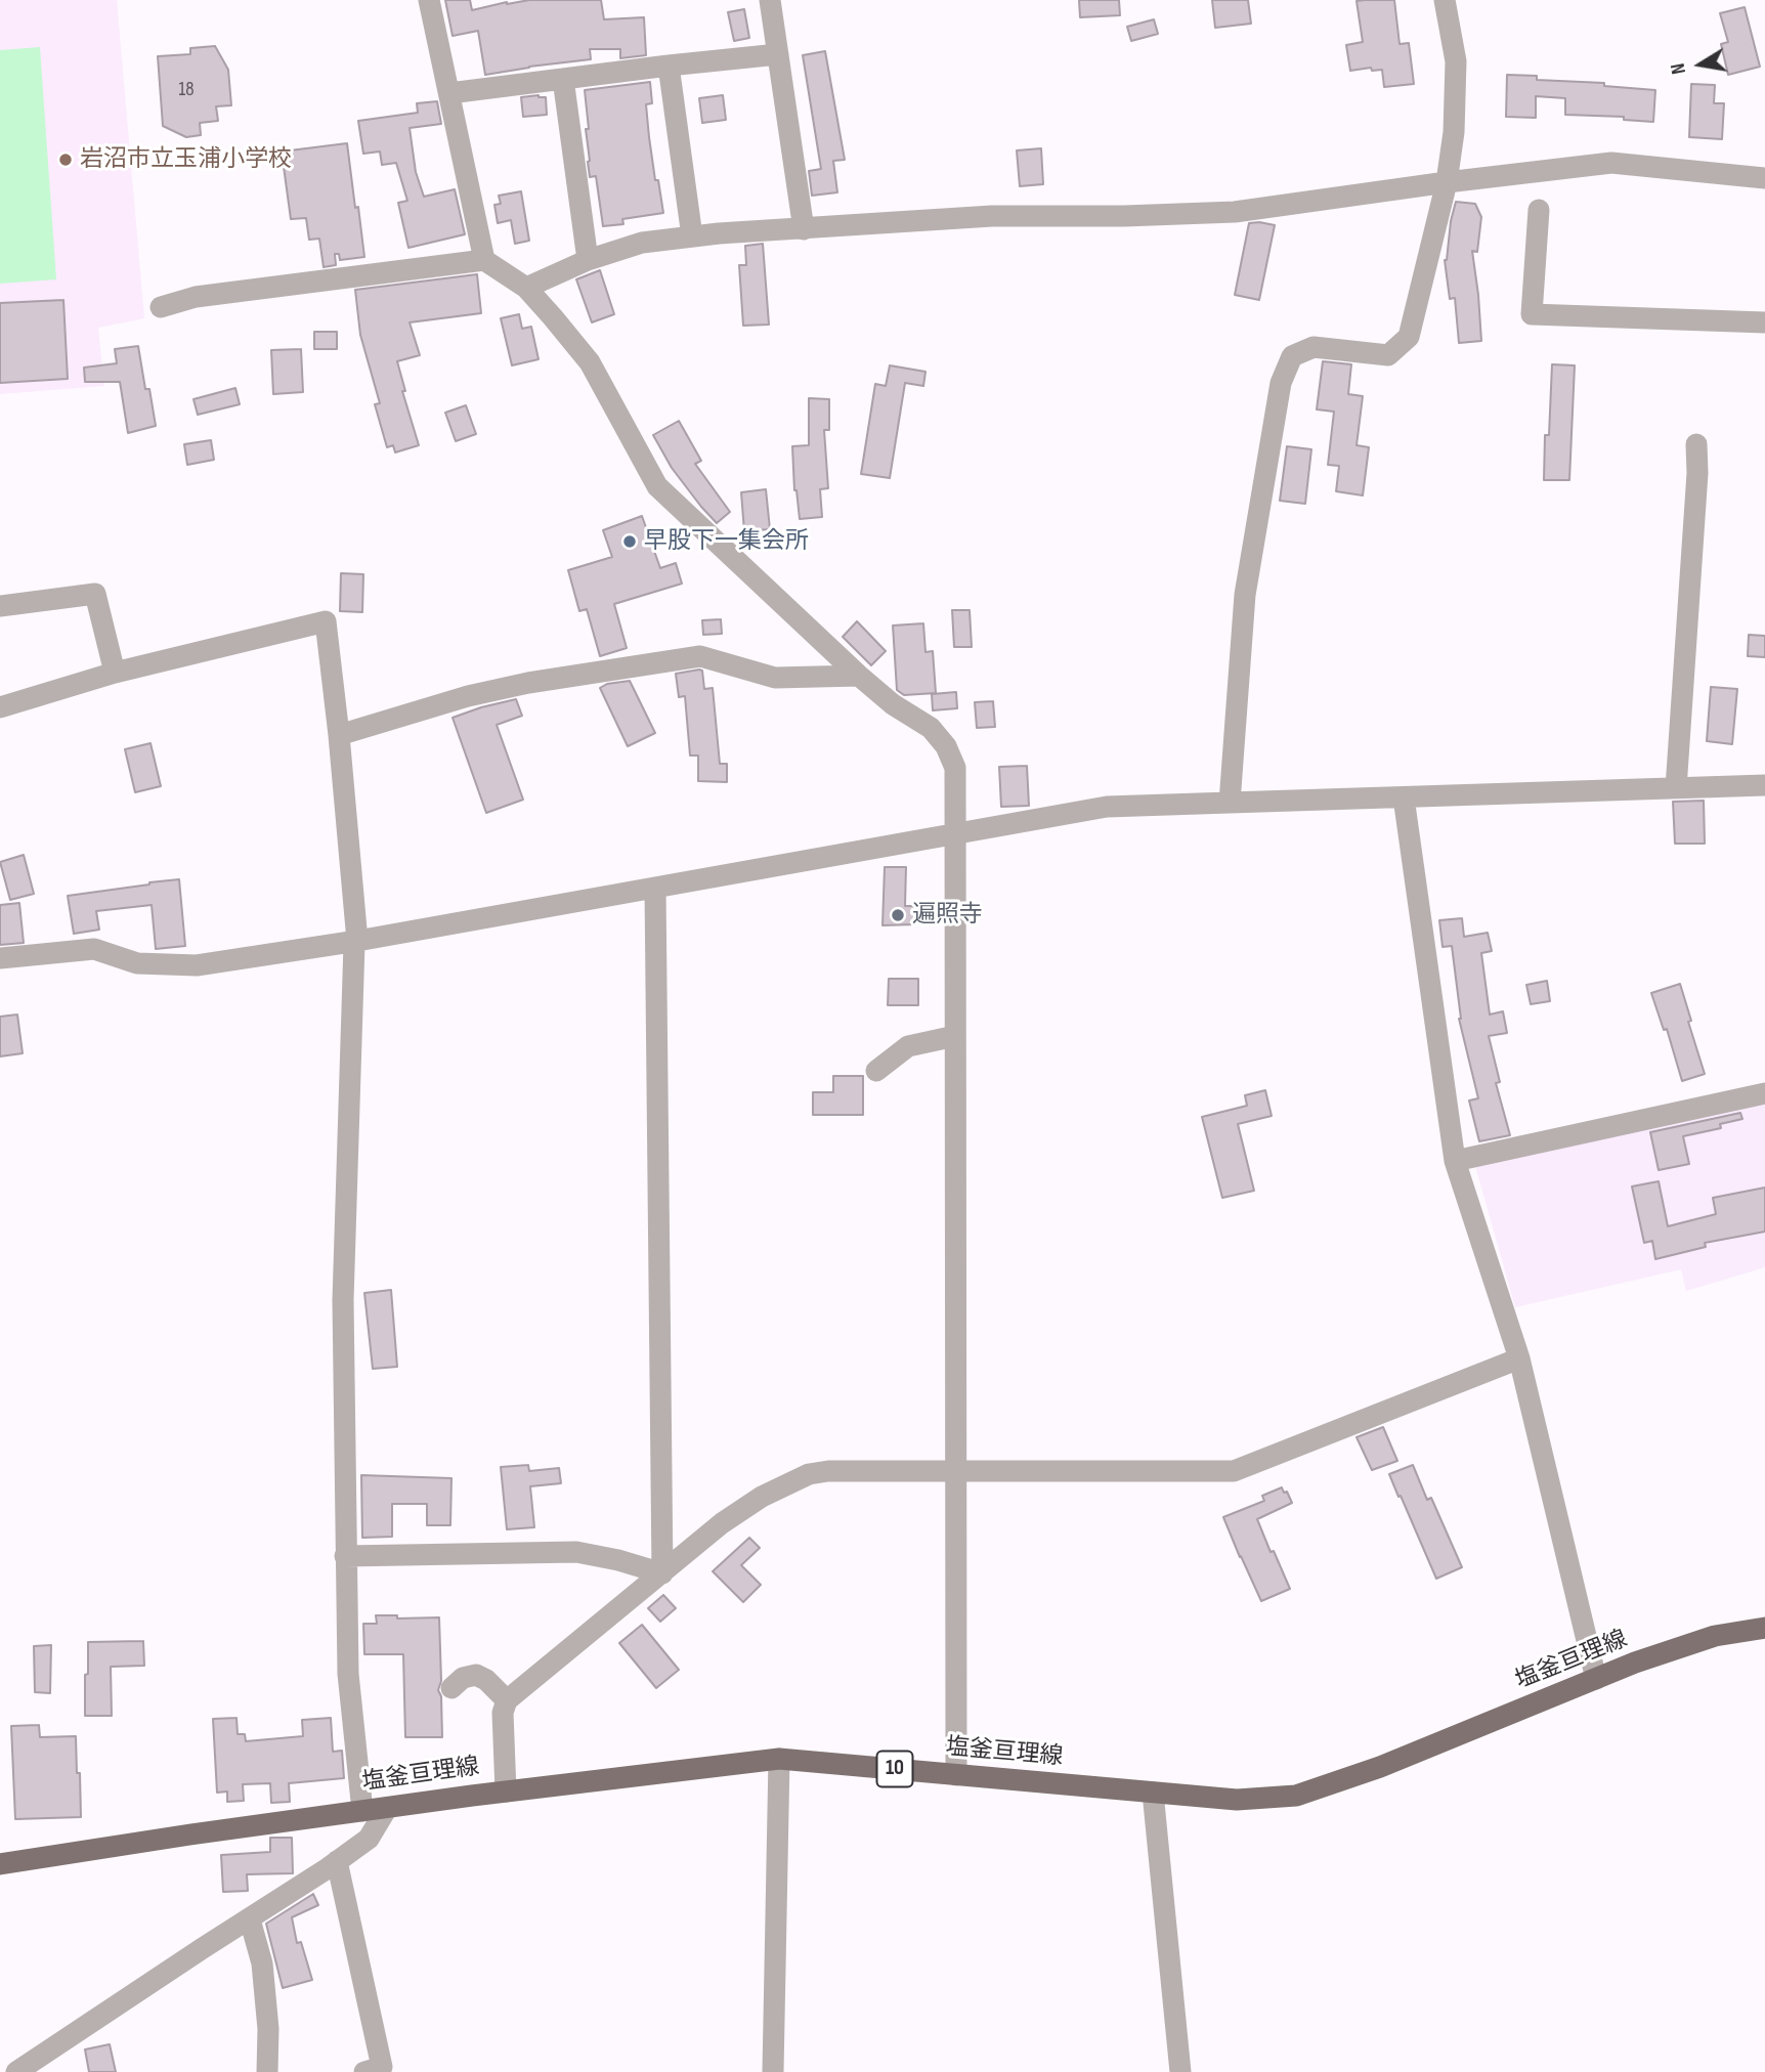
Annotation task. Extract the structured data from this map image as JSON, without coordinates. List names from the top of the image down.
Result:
{
  "streets": {
    "main road": ["塩釜亘理線", "10"]
  },
  "places": ["岩沼市立玉浦小学校", "早股下一集会所", "遍照寺"],
  "house_numbers": ["18"],
  "north": "left"
}
